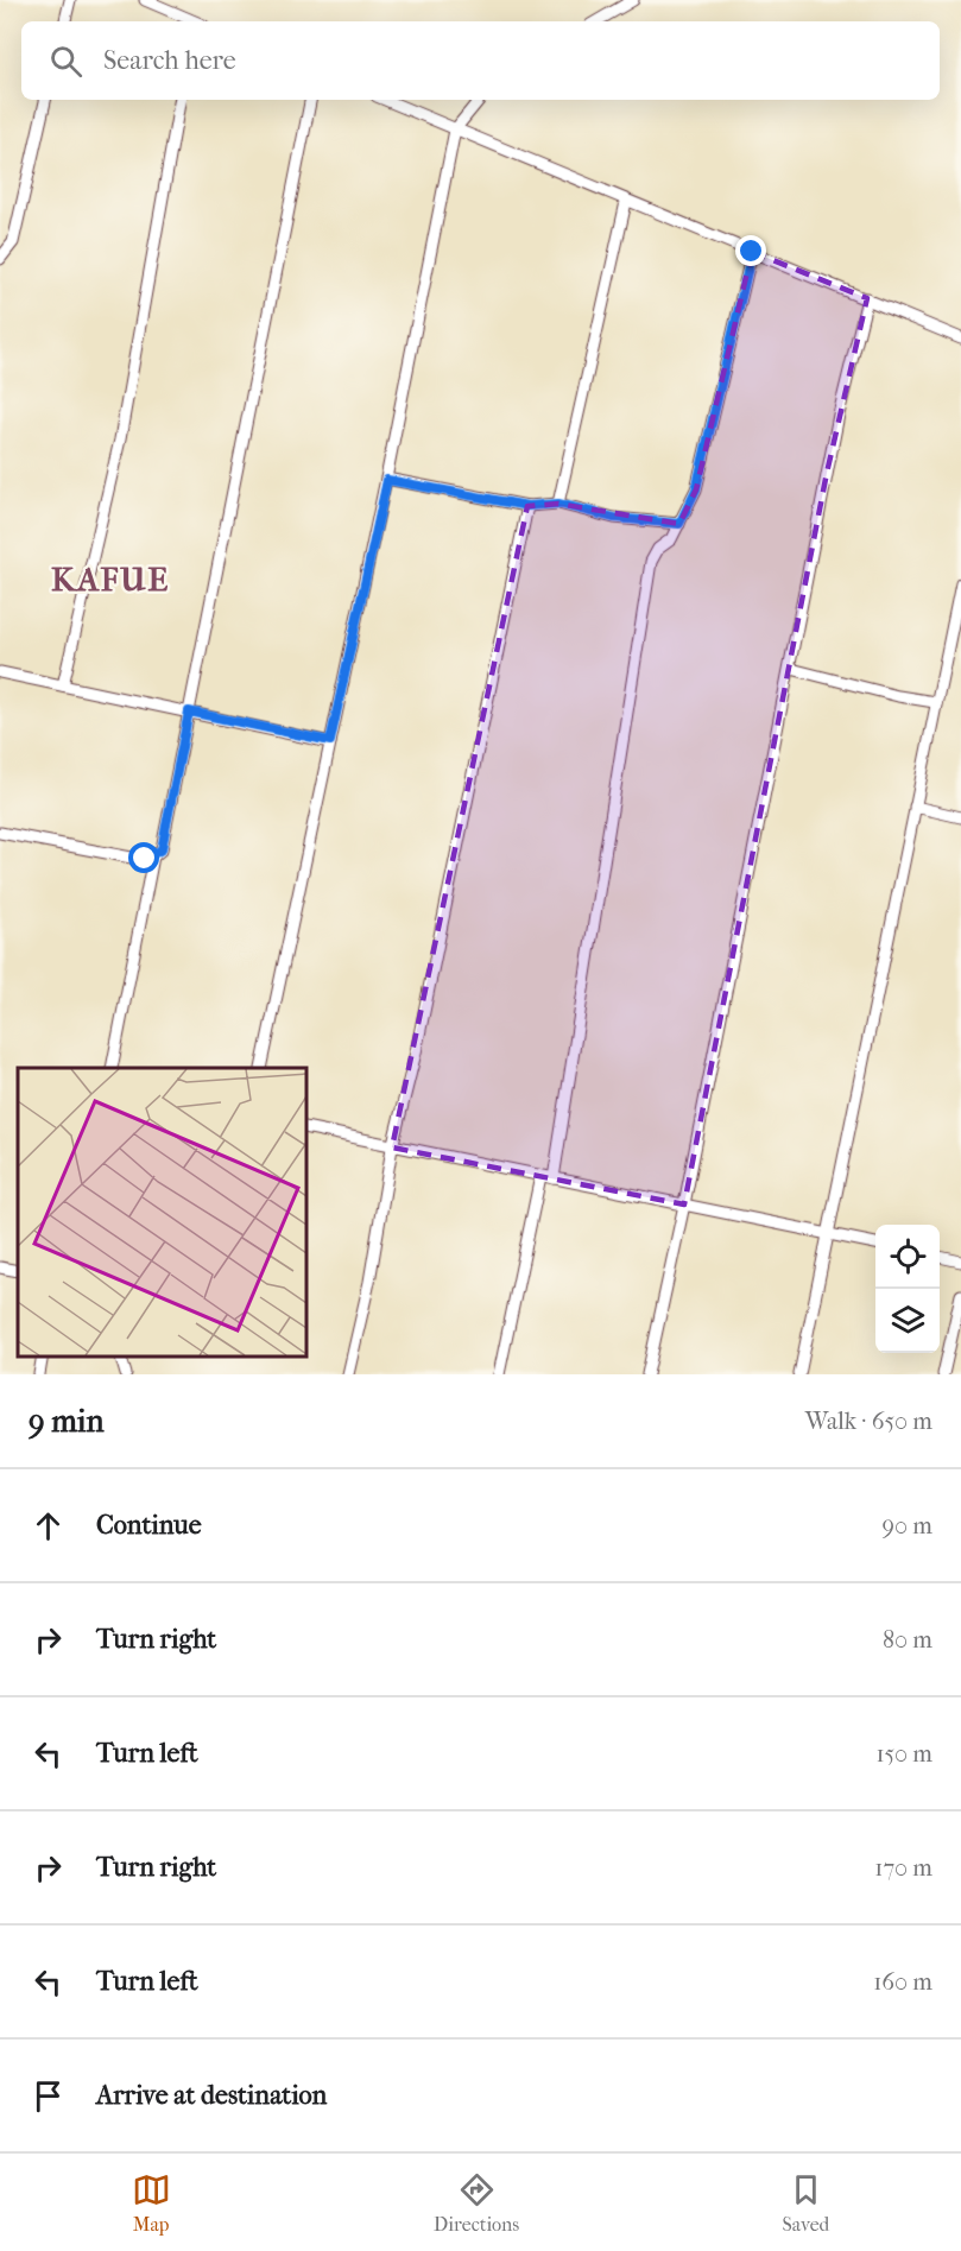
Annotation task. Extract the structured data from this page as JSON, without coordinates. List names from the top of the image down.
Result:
{
  "districts": ["KAFUE"],
  "page": {
    "search": "Search here",
    "heading": ["9 min", "Walk · 650 m"],
    "list": [
      ["Continue", "90 m"],
      ["Turn right", "80 m"],
      ["Turn left", "150 m"],
      ["Turn right", "170 m"],
      ["Turn left", "160 m"],
      "Arrive at destination"
    ],
    "nav": ["Map", "Directions", "Saved"]
  }
}
